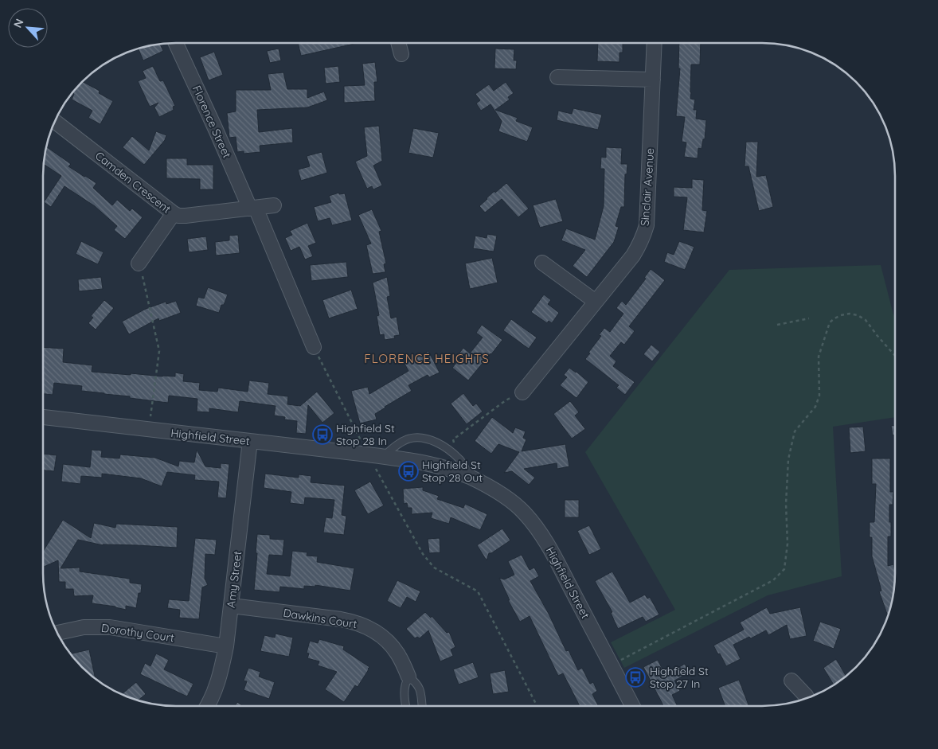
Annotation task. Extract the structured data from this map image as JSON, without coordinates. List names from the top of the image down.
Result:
{
  "streets": {
    "street": [
      "Florence Street",
      "Camden Crescent",
      "Sinclair Avenue",
      "Highfield Street",
      "Amy Street",
      "Dawkins Court",
      "Dorothy Court"
    ]
  },
  "crossings": [
    ["Florence Street", "Camden Crescent"],
    ["Highfield Street", "Amy Street"],
    ["Amy Street", "Dawkins Court"],
    ["Amy Street", "Dorothy Court"]
  ],
  "districts": ["FLORENCE HEIGHTS"],
  "places": {
    "bus stop": ["Highfield St Stop 28 In", "Highfield St Stop 28 Out", "Highfield St Stop 27 In"]
  },
  "north": "top left"
}
